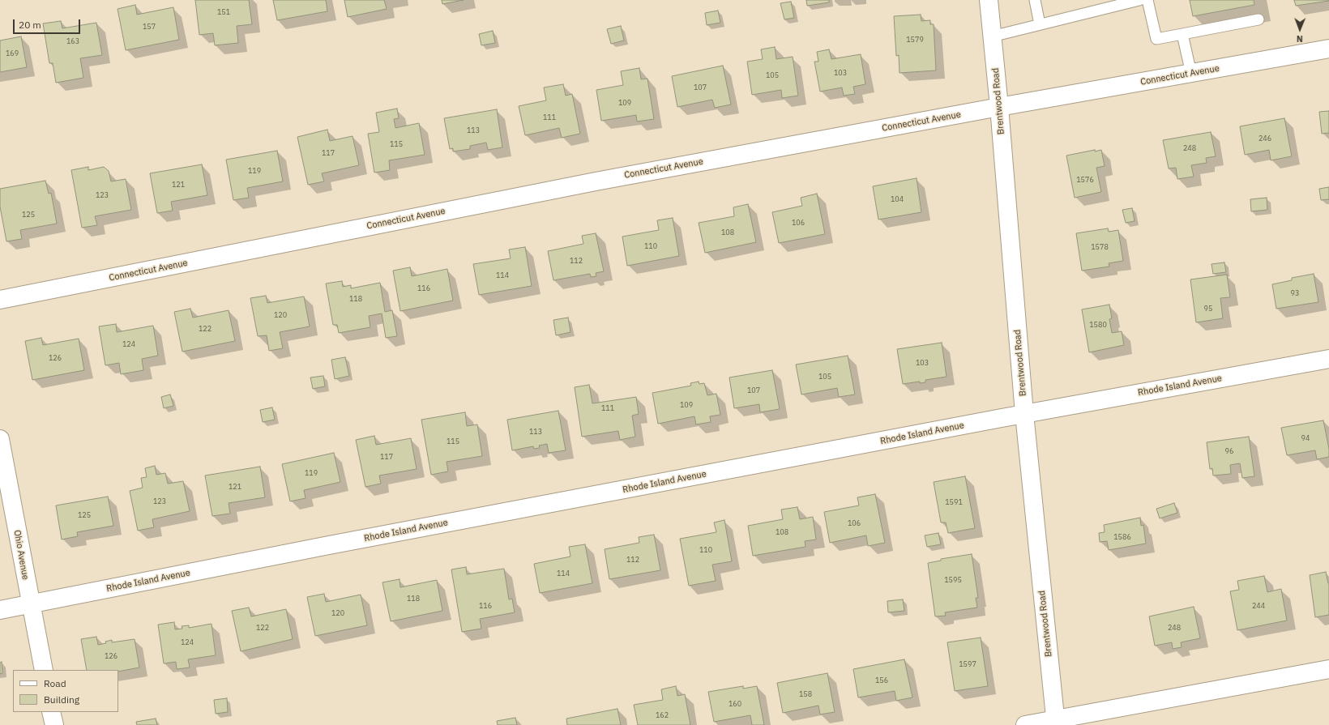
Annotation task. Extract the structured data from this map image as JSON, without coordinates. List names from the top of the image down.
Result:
{
  "streets": {
    "street": [
      "Connecticut Avenue",
      "Brentwood Road",
      "Rhode Island Avenue",
      "Ohio Avenue"
    ]
  },
  "crossings": [
    ["Connecticut Avenue", "Brentwood Road"],
    ["Brentwood Road", "Rhode Island Avenue"],
    ["Rhode Island Avenue", "Ohio Avenue"]
  ],
  "house_numbers": [
    "151",
    "157",
    "1579",
    "163",
    "169",
    "103",
    "105",
    "107",
    "109",
    "111",
    "113",
    "246",
    "115",
    "248",
    "117",
    "119",
    "1576",
    "121",
    "123",
    "104",
    "125",
    "106",
    "108",
    "110",
    "1578",
    "112",
    "114",
    "116",
    "93",
    "118",
    "95",
    "120",
    "1580",
    "122",
    "124",
    "126",
    "103",
    "105",
    "107",
    "109",
    "111",
    "113",
    "94",
    "115",
    "96",
    "117",
    "119",
    "121",
    "123",
    "1591",
    "125",
    "106",
    "108",
    "1586",
    "110",
    "112",
    "114",
    "1595",
    "118",
    "116",
    "244",
    "120",
    "122",
    "248",
    "124",
    "126",
    "1597",
    "156",
    "158",
    "160",
    "162"
  ],
  "legend": ["Road", "Building"],
  "scale_bar": "20 m",
  "north": "bottom"
}
